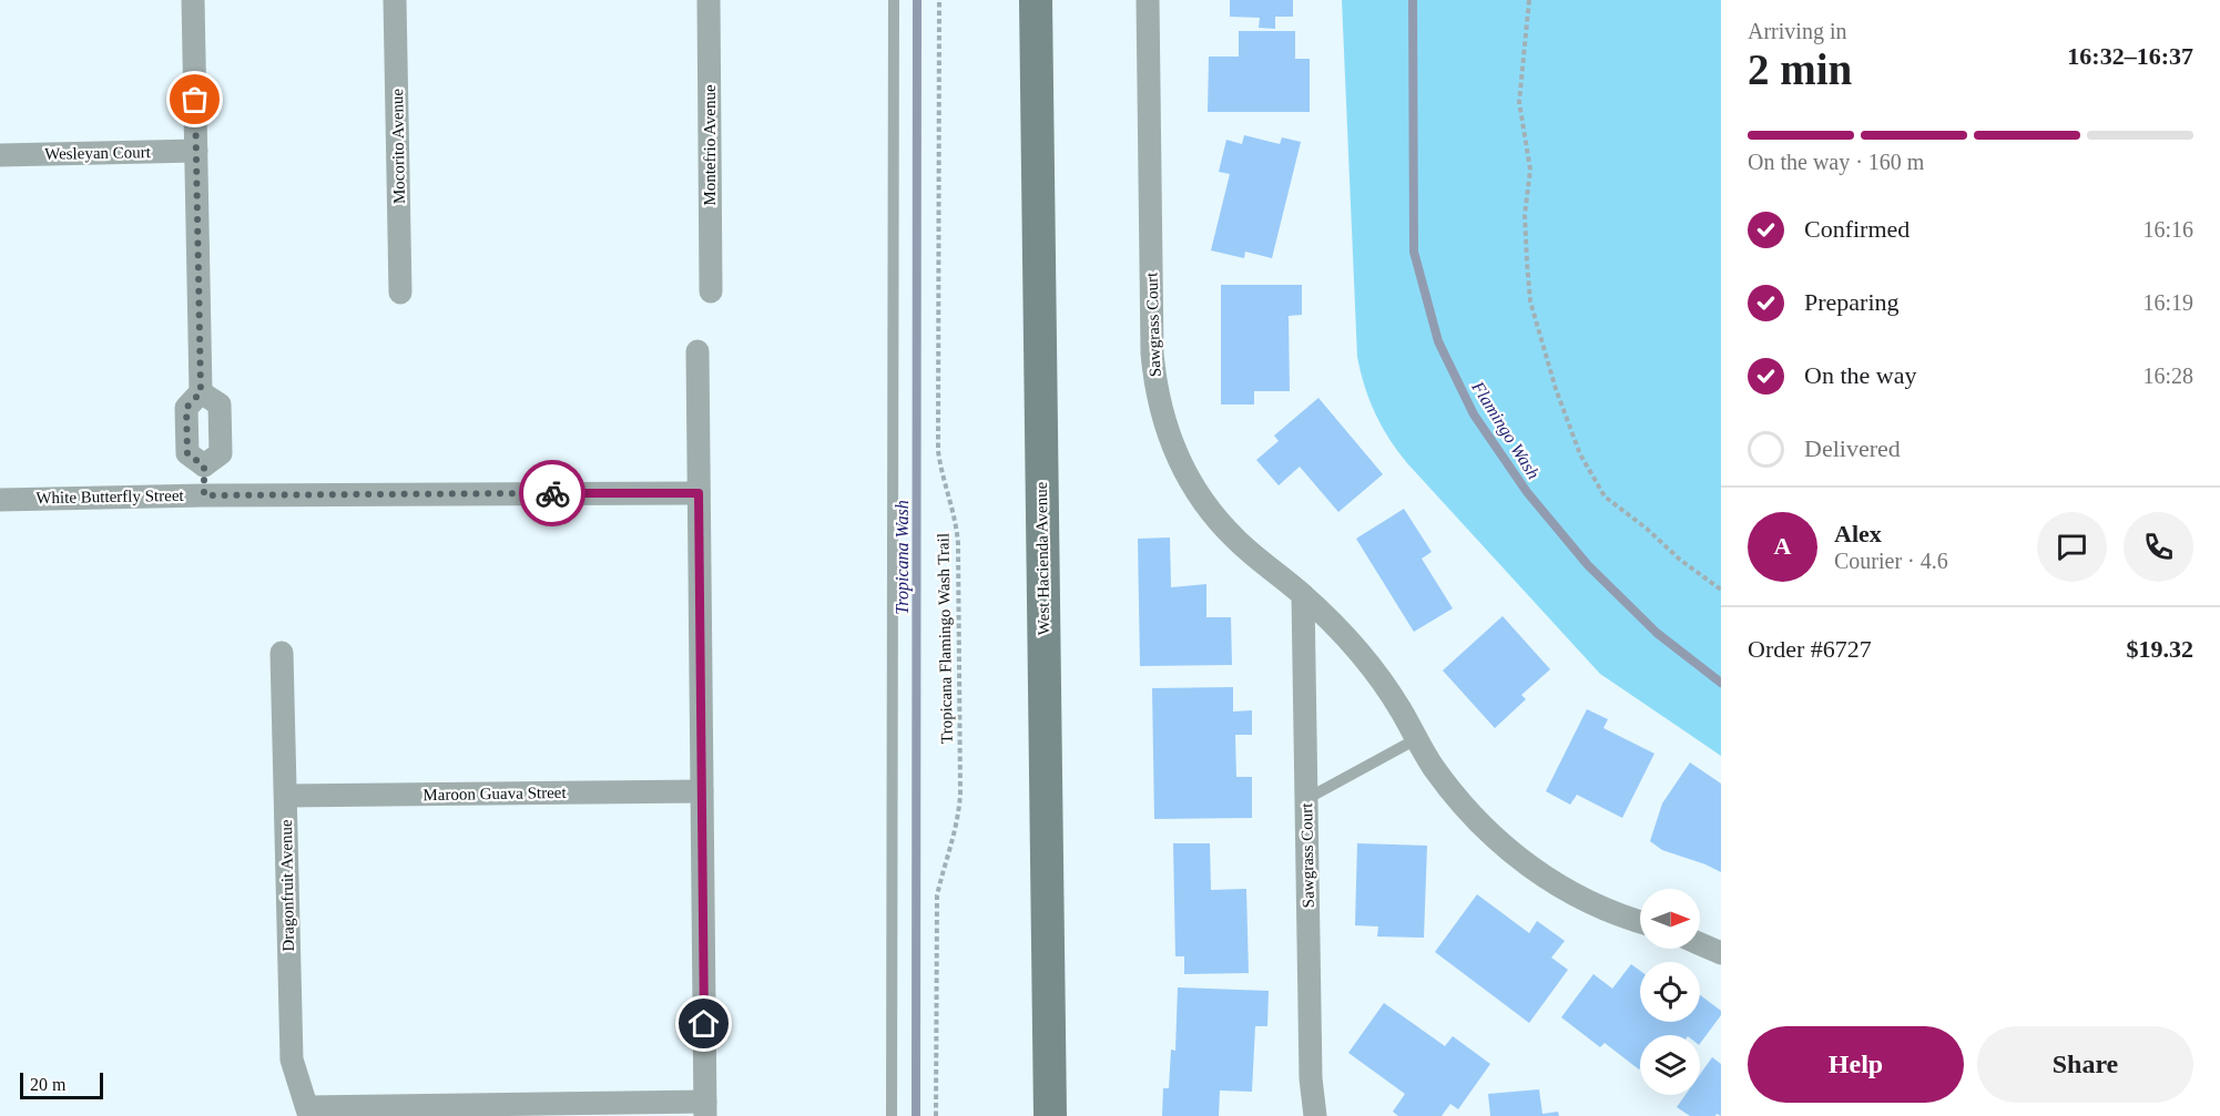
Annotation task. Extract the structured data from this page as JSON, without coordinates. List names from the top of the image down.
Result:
{
  "streets": {
    "main road": ["West Hacienda Avenue"],
    "street": [
      "Montefrio Avenue",
      "Mocorito Avenue",
      "Wesleyan Court",
      "Sawgrass Court",
      "White Butterfly Street",
      "Maroon Guava Street",
      "Dragonfruit Avenue"
    ],
    "path": ["Tropicana Flamingo Wash Trail"]
  },
  "crossings": [
    ["Maroon Guava Street", "Dragonfruit Avenue"]
  ],
  "water": ["Flamingo Wash", "Tropicana Wash"],
  "scale_bar": "20 m",
  "north": "right",
  "page": {
    "heading": ["2 min", "Arriving in", "16:32–16:37"],
    "panel": [
      "Alex",
      "Courier · 4.6",
      "Order #6727",
      "$19.32"
    ],
    "bar": "On the way · 160 m",
    "list": [
      ["Confirmed", "16:16"],
      ["Preparing", "16:19"],
      ["On the way", "16:28"],
      "Delivered"
    ],
    "round": "A",
    "buttons": ["Help", "Share"],
    "scale": "20 m"
  }
}
